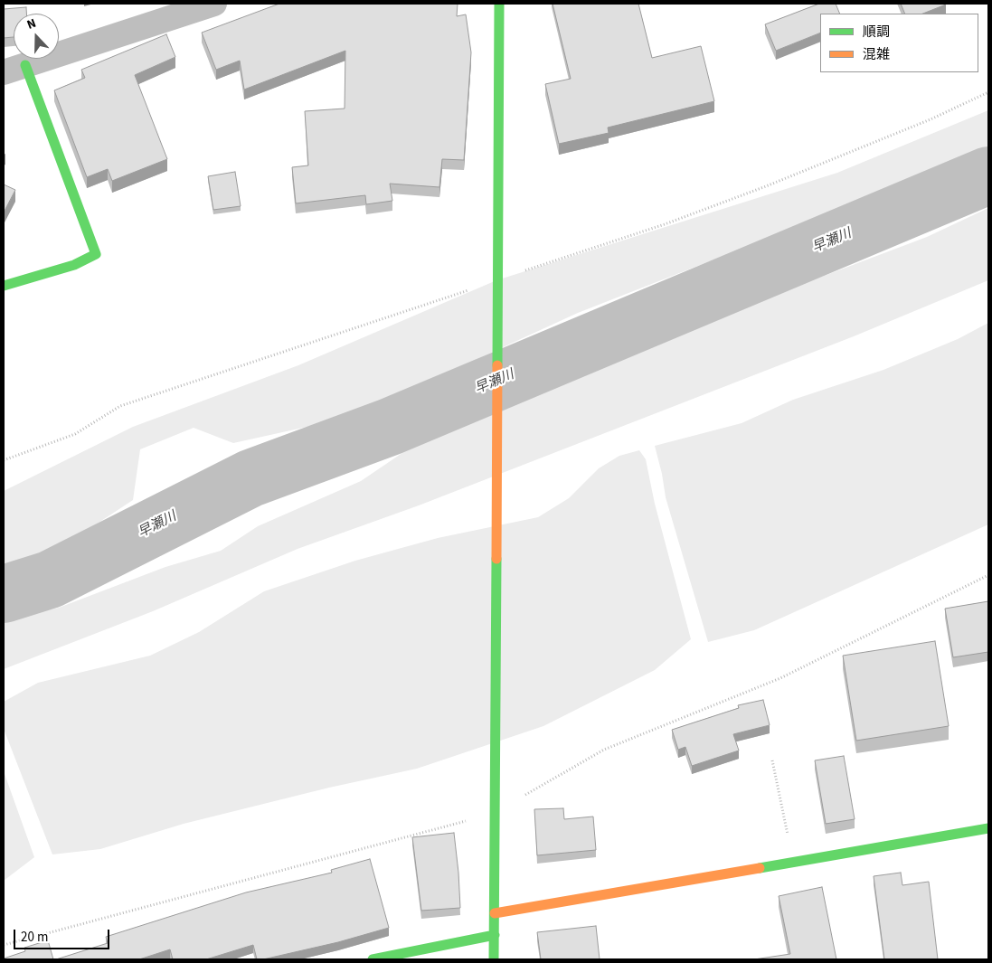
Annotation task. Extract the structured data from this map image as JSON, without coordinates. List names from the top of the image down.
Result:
{
  "water": ["早瀬川"],
  "legend": ["順調", "混雑"],
  "scale_bar": "20 m",
  "north": "top"
}
